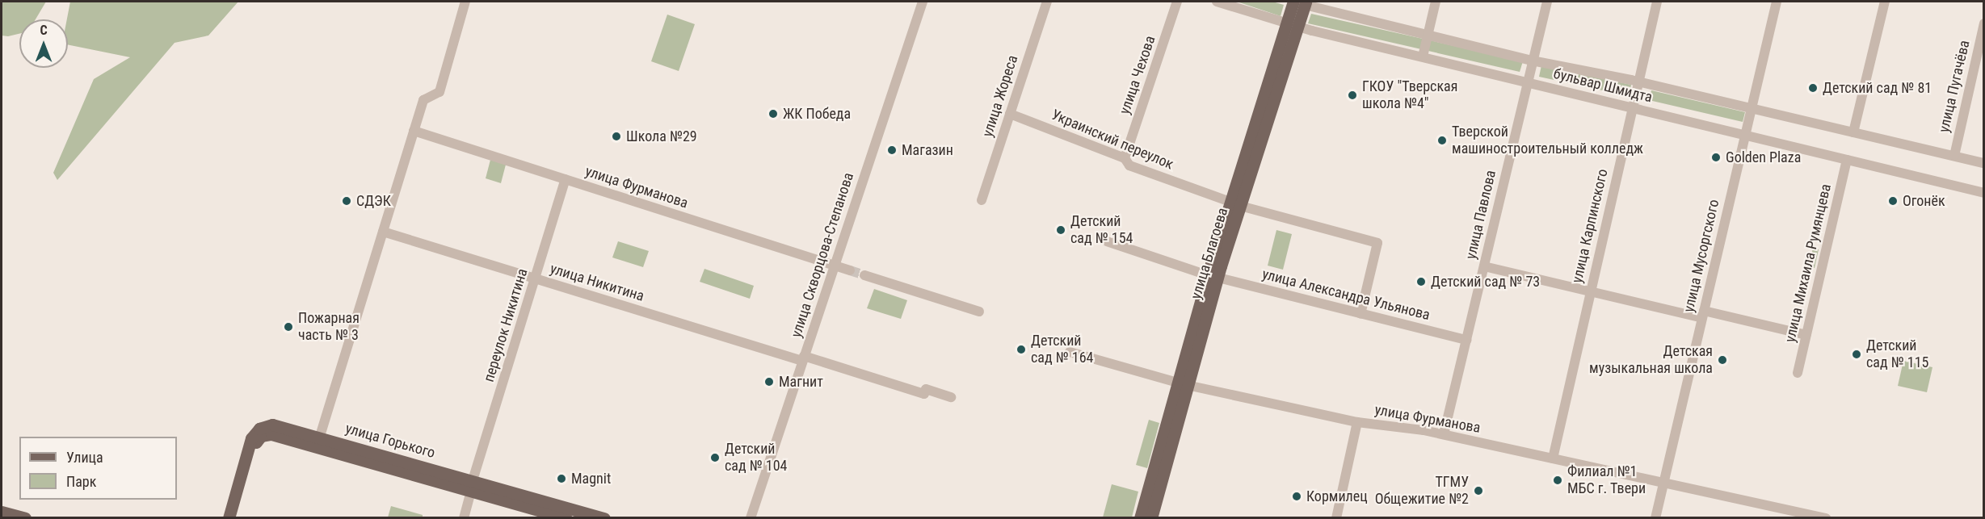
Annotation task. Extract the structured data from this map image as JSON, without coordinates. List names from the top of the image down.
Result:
{
  "streets": {
    "main road": ["улица Благоева", "улица Горького"],
    "street": [
      "улица Чехова",
      "бульвар Шмидта",
      "улица Пугачёва",
      "улица Жореса",
      "Украинский переулок",
      "улица Фурманова",
      "улица Павлова",
      "улица Карпинского",
      "улица Скворцова-Степанова",
      "улица Мусоргского",
      "улица Михаила Румянцева",
      "улица Никитина",
      "улица Александра Ульянова",
      "переулок Никитина"
    ]
  },
  "crossings": [
    ["улица Чехова", "Украинский переулок"],
    ["бульвар Шмидта", "улица Пугачёва"],
    ["бульвар Шмидта", "улица Павлова"],
    ["бульвар Шмидта", "улица Карпинского"],
    ["бульвар Шмидта", "улица Благоева"],
    ["бульвар Шмидта", "улица Мусоргского"],
    ["бульвар Шмидта", "улица Михаила Румянцева"],
    ["улица Жореса", "Украинский переулок"],
    ["Украинский переулок", "улица Благоева"],
    ["Украинский переулок", "улица Александра Ульянова"],
    ["улица Фурманова", "улица Павлова"],
    ["улица Фурманова", "улица Карпинского"],
    ["улица Фурманова", "улица Благоева"],
    ["улица Фурманова", "улица Скворцова-Степанова"],
    ["улица Фурманова", "улица Мусоргского"],
    ["улица Фурманова", "переулок Никитина"],
    ["улица Павлова", "улица Александра Ульянова"],
    ["улица Благоева", "улица Александра Ульянова"],
    ["улица Скворцова-Степанова", "улица Никитина"],
    ["улица Никитина", "переулок Никитина"],
    ["переулок Никитина", "улица Горького"]
  ],
  "places": [
    "Детский сад № 81",
    "ГКОУ \"Тверская школа №4\"",
    "ЖК Победа",
    "Школа №29",
    "Тверской машиностроительный колледж",
    "Магазин",
    "Golden Plaza",
    "СДЭК",
    "Огонёк",
    "Детский сад № 154",
    "Детский сад № 73",
    "Пожарная часть № 3",
    "Детский сад № 164",
    "Детский сад № 115",
    "Детская музыкальная школа",
    "Магнит",
    "Детский сад № 104",
    "Magnit",
    "Филиал №1 МБС г. Твери",
    "ТГМУ Общежитие №2",
    "Кормилец"
  ],
  "legend": ["Улица", "Парк"],
  "north": "top"
}
